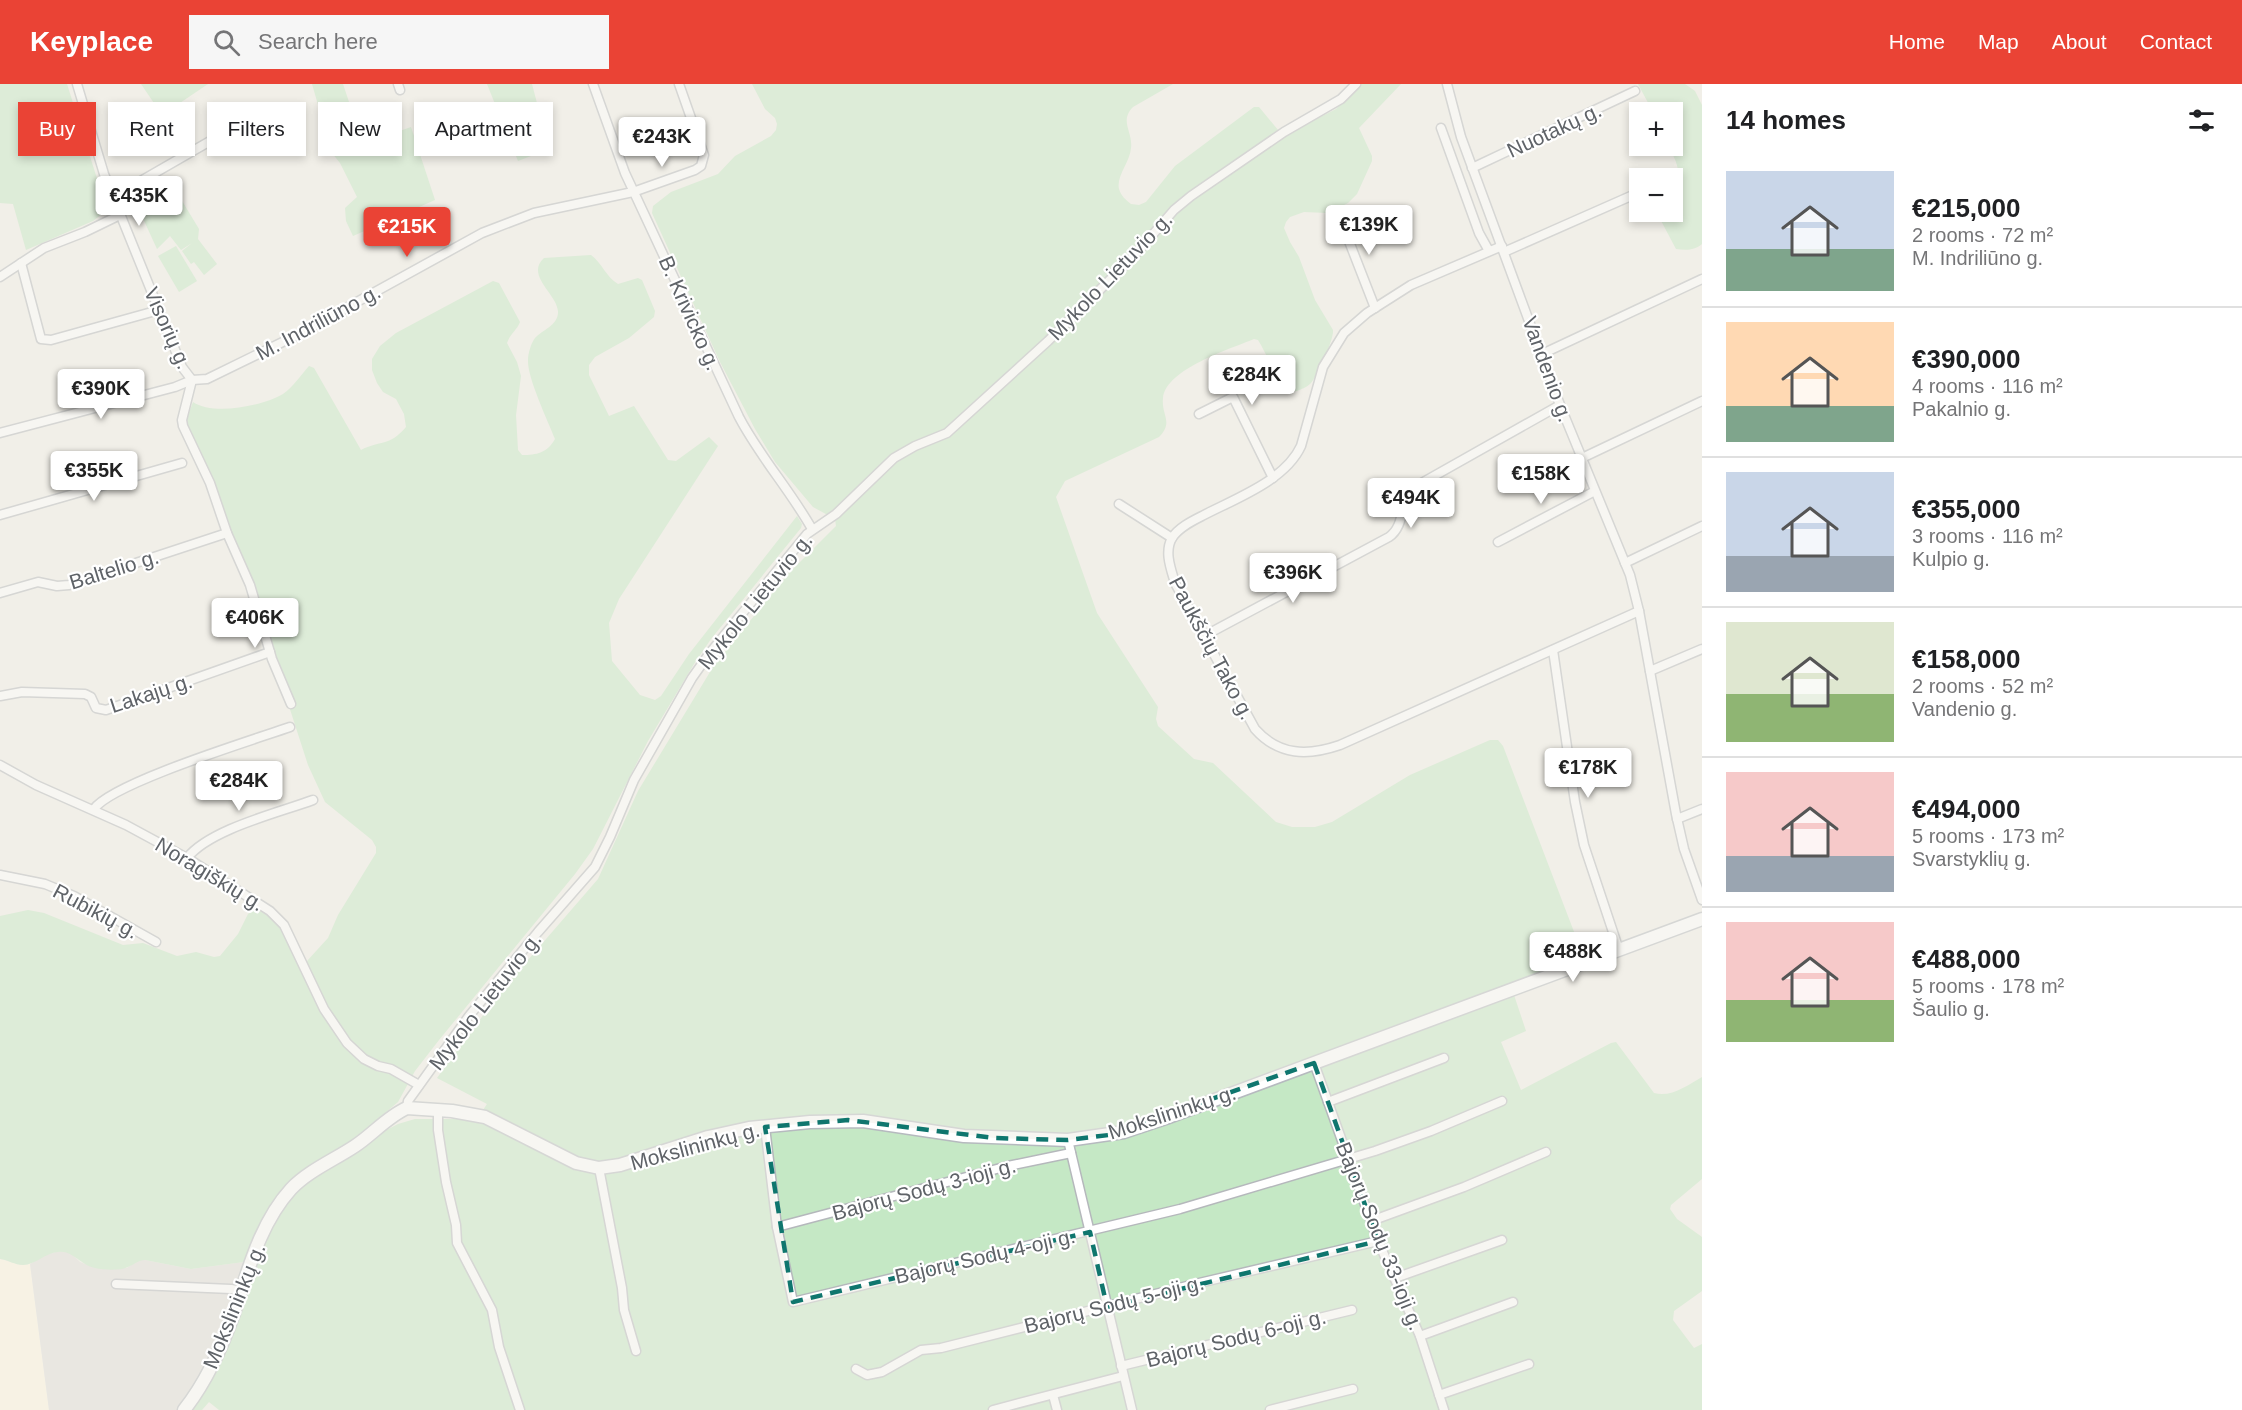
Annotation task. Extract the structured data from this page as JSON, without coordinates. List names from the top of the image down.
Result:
{
  "streets": {
    "street": [
      "Nuotakų g.",
      "Mykolo Lietuvio g.",
      "B. Krivicko g.",
      "M. Indriliūno g.",
      "Visorių g.",
      "Vandenio g.",
      "Baltelio g.",
      "Paukščių Tako g.",
      "Lakajų g.",
      "Noragiškių g.",
      "Rubikių g.",
      "Mokslininkų g.",
      "Bajorų Sodų 3-ioji g.",
      "Bajorų Sodų 33-ioji g.",
      "Bajorų Sodų 4-oji g.",
      "Bajorų Sodų 5-oji g.",
      "Bajorų Sodų 6-oji g."
    ]
  },
  "crossings": [
    ["Nuotakų g.", "Vandenio g."],
    ["Mykolo Lietuvio g.", "B. Krivicko g."],
    ["Mykolo Lietuvio g.", "Noragiškių g."],
    ["Mykolo Lietuvio g.", "Mokslininkų g."],
    ["B. Krivicko g.", "M. Indriliūno g."],
    ["M. Indriliūno g.", "Visorių g."],
    ["Visorių g.", "Baltelio g."],
    ["Visorių g.", "Lakajų g."],
    ["Vandenio g.", "Paukščių Tako g."],
    ["Mokslininkų g.", "Bajorų Sodų 3-ioji g."],
    ["Mokslininkų g.", "Bajorų Sodų 33-ioji g."],
    ["Mokslininkų g.", "Bajorų Sodų 4-oji g."],
    ["Bajorų Sodų 3-ioji g.", "Bajorų Sodų 4-oji g."],
    ["Bajorų Sodų 33-ioji g.", "Bajorų Sodų 4-oji g."],
    ["Bajorų Sodų 33-ioji g.", "Bajorų Sodų 5-oji g."]
  ],
  "page": {
    "header": "Keyplace",
    "search": "Search here",
    "nav": [
      "Home",
      "Map",
      "About",
      "Contact"
    ],
    "heading": "14 homes",
    "map_buttons": ["+", "−"],
    "chip": [
      "Buy",
      "Rent",
      "Filters",
      "New",
      "Apartment"
    ],
    "price": [
      "€243K",
      "€435K",
      "€139K",
      "€215K",
      "€284K",
      "€390K",
      "€355K",
      "€158K",
      "€494K",
      "€396K",
      "€406K",
      "€178K",
      "€284K",
      "€488K"
    ],
    "list": [
      {
        "name": "€215,000",
        "note": "2 rooms · 72 m² · M. Indriliūno g."
      },
      {
        "name": "€390,000",
        "note": "4 rooms · 116 m² · Pakalnio g."
      },
      {
        "name": "€355,000",
        "note": "3 rooms · 116 m² · Kulpio g."
      },
      {
        "name": "€158,000",
        "note": "2 rooms · 52 m² · Vandenio g."
      },
      {
        "name": "€494,000",
        "note": "5 rooms · 173 m² · Svarstyklių g."
      },
      {
        "name": "€488,000",
        "note": "5 rooms · 178 m² · Šaulio g."
      }
    ]
  }
}
